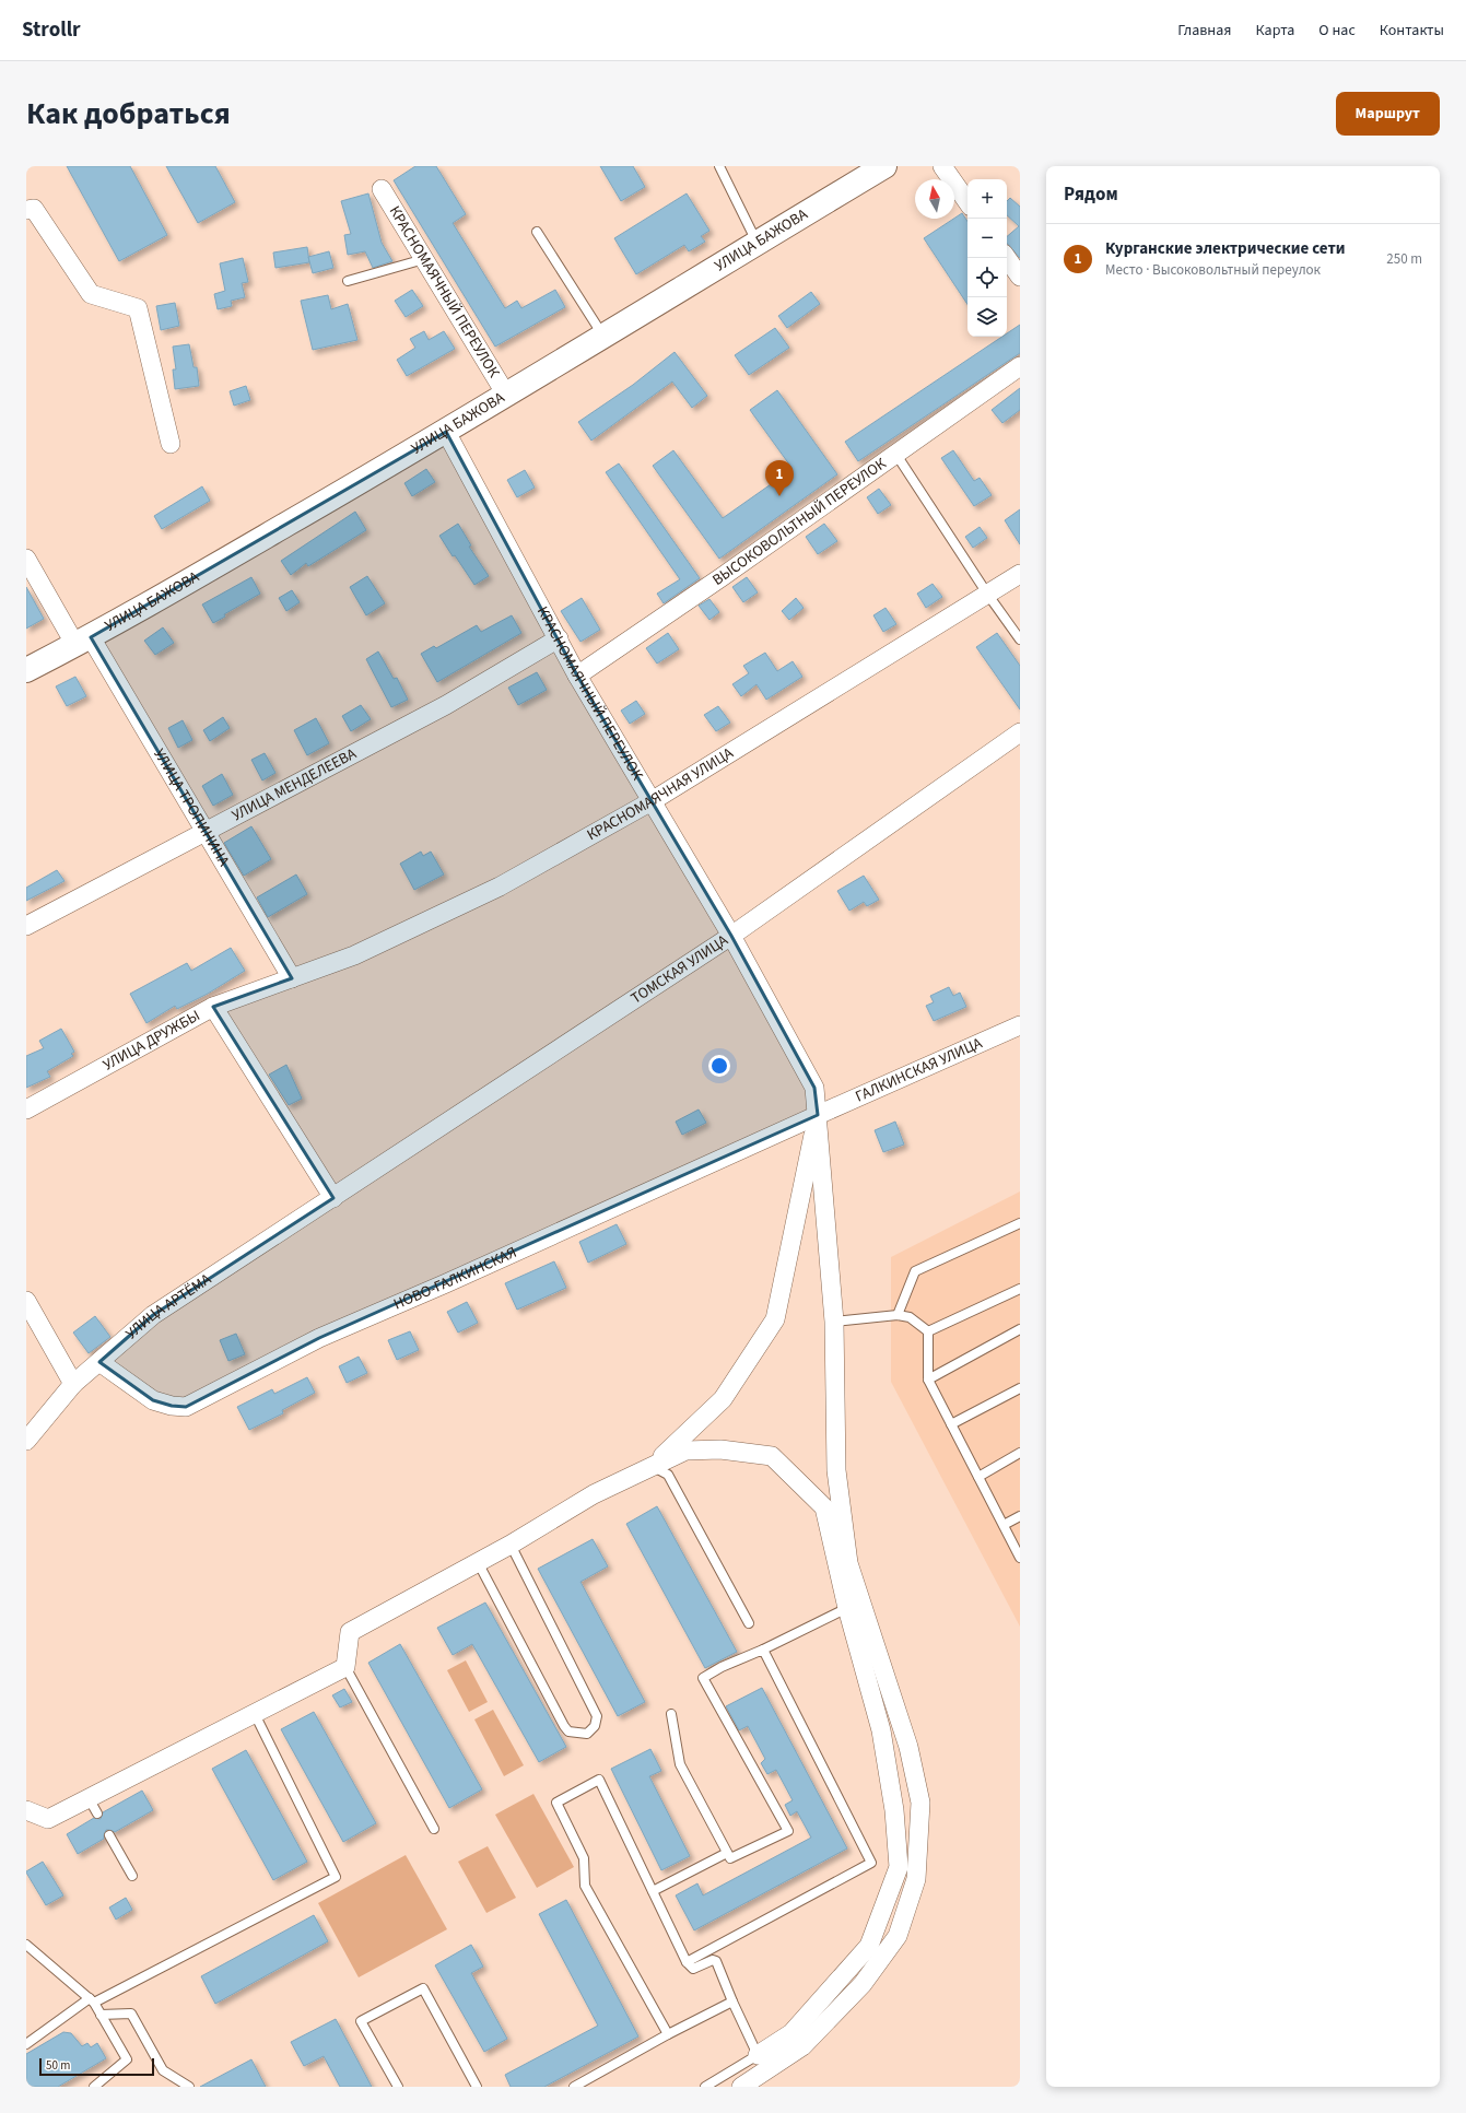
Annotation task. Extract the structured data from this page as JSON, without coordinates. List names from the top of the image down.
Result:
{
  "streets": {
    "main road": ["УЛИЦА БАЖОВА"],
    "street": [
      "КРАСНОМАЯЧНЫЙ ПЕРЕУЛОК",
      "ВЫСОКОВОЛЬТНЫЙ ПЕРЕУЛОК",
      "УЛИЦА МЕНДЕЛЕЕВА",
      "КРАСНОМАЯЧНАЯ УЛИЦА",
      "УЛИЦА ТРОПИНИНА",
      "ТОМСКАЯ УЛИЦА",
      "УЛИЦА ДРУЖБЫ",
      "ГАЛКИНСКАЯ УЛИЦА",
      "НОВО-ГАЛКИНСКАЯ",
      "УЛИЦА АРТЁМА"
    ]
  },
  "crossings": [
    ["УЛИЦА БАЖОВА", "КРАСНОМАЯЧНЫЙ ПЕРЕУЛОК"],
    ["УЛИЦА БАЖОВА", "УЛИЦА ТРОПИНИНА"],
    ["КРАСНОМАЯЧНЫЙ ПЕРЕУЛОК", "ВЫСОКОВОЛЬТНЫЙ ПЕРЕУЛОК"],
    ["КРАСНОМАЯЧНЫЙ ПЕРЕУЛОК", "УЛИЦА МЕНДЕЛЕЕВА"],
    ["КРАСНОМАЯЧНЫЙ ПЕРЕУЛОК", "КРАСНОМАЯЧНАЯ УЛИЦА"],
    ["КРАСНОМАЯЧНЫЙ ПЕРЕУЛОК", "ТОМСКАЯ УЛИЦА"],
    ["КРАСНОМАЯЧНЫЙ ПЕРЕУЛОК", "ГАЛКИНСКАЯ УЛИЦА"],
    ["КРАСНОМАЯЧНЫЙ ПЕРЕУЛОК", "НОВО-ГАЛКИНСКАЯ"],
    ["УЛИЦА МЕНДЕЛЕЕВА", "УЛИЦА ТРОПИНИНА"],
    ["КРАСНОМАЯЧНАЯ УЛИЦА", "УЛИЦА ТРОПИНИНА"],
    ["КРАСНОМАЯЧНАЯ УЛИЦА", "УЛИЦА ДРУЖБЫ"],
    ["УЛИЦА ТРОПИНИНА", "УЛИЦА ДРУЖБЫ"],
    ["ТОМСКАЯ УЛИЦА", "УЛИЦА АРТЁМА"],
    ["ГАЛКИНСКАЯ УЛИЦА", "НОВО-ГАЛКИНСКАЯ"],
    ["НОВО-ГАЛКИНСКАЯ", "УЛИЦА АРТЁМА"]
  ],
  "scale_bar": "50 m",
  "north": "top",
  "page": {
    "header": "Strollr",
    "nav": [
      "Главная",
      "Карта",
      "О нас",
      "Контакты"
    ],
    "title": "Как добраться",
    "buttons": "Маршрут",
    "heading": "Рядом",
    "map_buttons": ["+", "−"],
    "list": [
      {
        "mark": "1",
        "name": "Курганские электрические сети",
        "note": "Место · Высоковольтный переулок",
        "value": "250 m"
      }
    ],
    "pins": "1",
    "scale": "50 m"
  }
}
